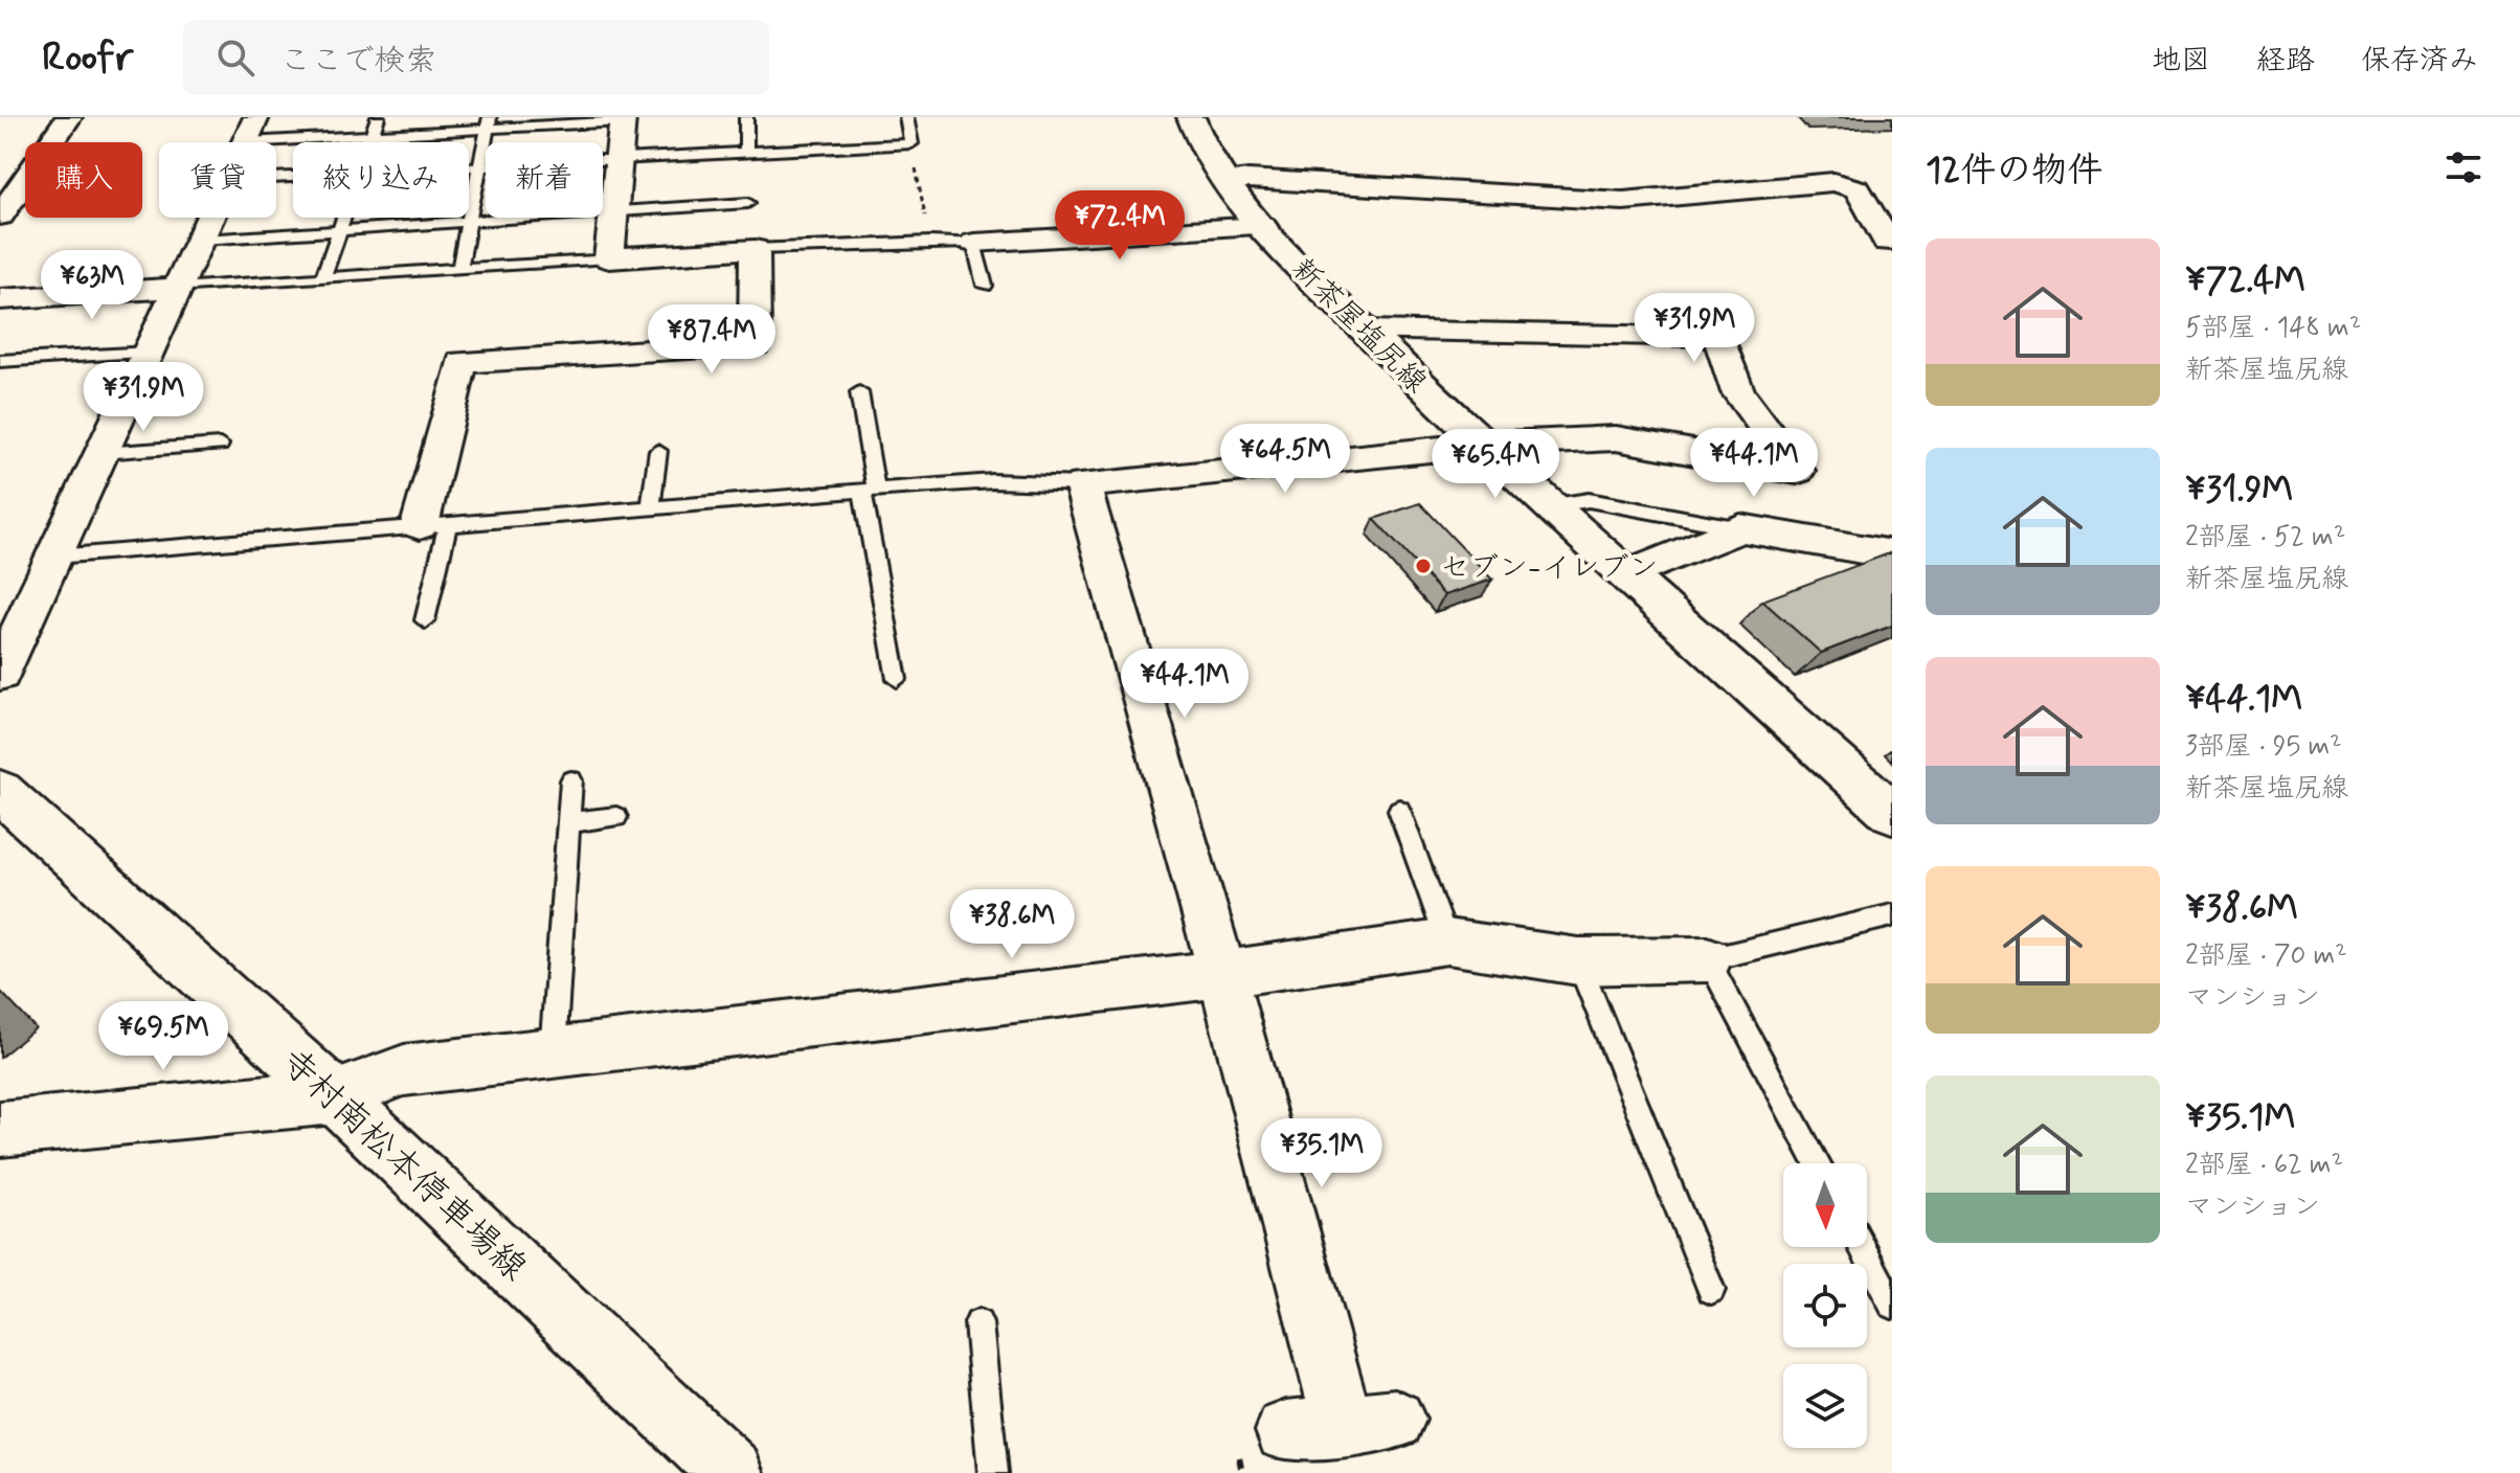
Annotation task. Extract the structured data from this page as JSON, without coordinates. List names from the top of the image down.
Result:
{
  "streets": {
    "main road": ["新茶屋塩尻線", "寺村南松本停車場線"]
  },
  "places": ["セブン-イレブン"],
  "north": "bottom",
  "page": {
    "header": "Roofr",
    "search": "ここで検索",
    "nav": ["地図", "経路", "保存済み"],
    "heading": "12件の物件",
    "chip": [
      "購入",
      "賃貸",
      "絞り込み",
      "新着"
    ],
    "price": [
      "¥72.4M",
      "¥63M",
      "¥31.9M",
      "¥87.4M",
      "¥31.9M",
      "¥64.5M",
      "¥44.1M",
      "¥65.4M",
      "¥44.1M",
      "¥38.6M",
      "¥69.5M",
      "¥35.1M"
    ],
    "list": [
      {
        "name": "¥72.4M",
        "note": "5部屋 · 148 m² · 新茶屋塩尻線"
      },
      {
        "name": "¥31.9M",
        "note": "2部屋 · 52 m² · 新茶屋塩尻線"
      },
      {
        "name": "¥44.1M",
        "note": "3部屋 · 95 m² · 新茶屋塩尻線"
      },
      {
        "name": "¥38.6M",
        "note": "2部屋 · 70 m² · マンション"
      },
      {
        "name": "¥35.1M",
        "note": "2部屋 · 62 m² · マンション"
      }
    ]
  }
}
